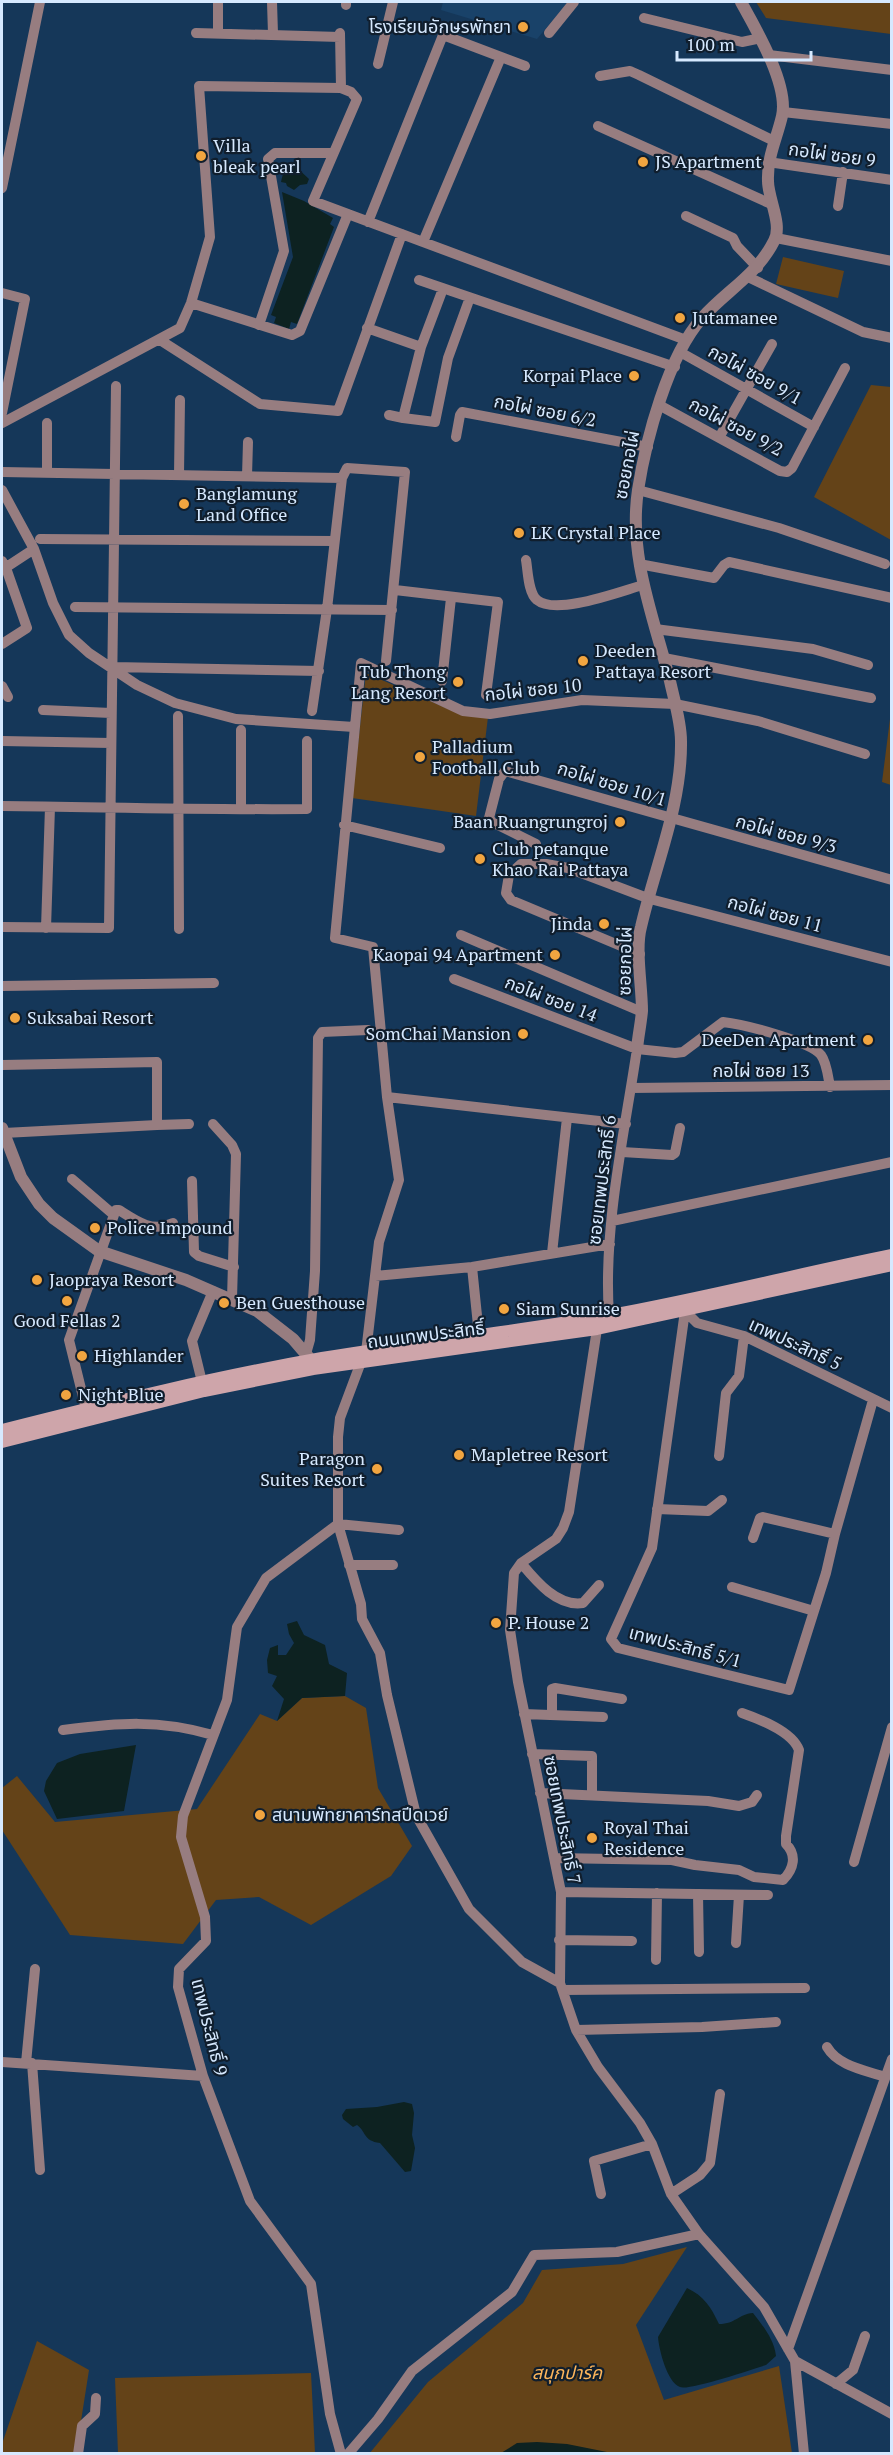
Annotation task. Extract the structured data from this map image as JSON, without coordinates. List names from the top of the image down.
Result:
{
  "streets": {
    "main road": ["ถนนเทพประสิทธิ์"],
    "street": [
      "กอไผ่ ซอย 9",
      "กอไผ่ ซอย 9/1",
      "กอไผ่ ซอย 6/2",
      "กอไผ่ ซอย 9/2",
      "ซอยกอไผ่",
      "กอไผ่ ซอย 10",
      "กอไผ่ ซอย 10/1",
      "กอไผ่ ซอย 9/3",
      "กอไผ่ ซอย 11",
      "กอไผ่ ซอย 14",
      "กอไผ่ ซอย 13",
      "ซอยเทพประสิทธิ์ 6",
      "เทพประสิทธิ์ 5",
      "เทพประสิทธิ์ 5/1",
      "ซอยเทพประสิทธิ์ 7",
      "เทพประสิทธิ์ 9"
    ]
  },
  "crossings": [
    ["กอไผ่ ซอย 9/1", "กอไผ่ ซอย 9/2"],
    ["กอไผ่ ซอย 9/1", "ซอยกอไผ่"],
    ["กอไผ่ ซอย 6/2", "ซอยกอไผ่"],
    ["กอไผ่ ซอย 9/2", "ซอยกอไผ่"],
    ["ซอยกอไผ่", "กอไผ่ ซอย 10"],
    ["ซอยกอไผ่", "กอไผ่ ซอย 10/1"],
    ["ซอยกอไผ่", "กอไผ่ ซอย 9/3"],
    ["ซอยกอไผ่", "กอไผ่ ซอย 11"],
    ["ซอยกอไผ่", "กอไผ่ ซอย 14"],
    ["ซอยกอไผ่", "ซอยเทพประสิทธิ์ 6"],
    ["กอไผ่ ซอย 10/1", "กอไผ่ ซอย 9/3"],
    ["กอไผ่ ซอย 14", "กอไผ่ ซอย 13"],
    ["กอไผ่ ซอย 14", "ซอยเทพประสิทธิ์ 6"],
    ["กอไผ่ ซอย 13", "ซอยเทพประสิทธิ์ 6"],
    ["ซอยเทพประสิทธิ์ 6", "ถนนเทพประสิทธิ์"],
    ["ถนนเทพประสิทธิ์", "เทพประสิทธิ์ 5"],
    ["ถนนเทพประสิทธิ์", "เทพประสิทธิ์ 5/1"],
    ["เทพประสิทธิ์ 5", "เทพประสิทธิ์ 5/1"]
  ],
  "parks": ["สนุกปาร์ค"],
  "places": [
    "โรงเรียนอักษรพัทยา",
    "Villa bleak pearl",
    "JS Apartment",
    "Jutamanee",
    "Korpai Place",
    "Banglamung Land Office",
    "LK Crystal Place",
    "Deeden Pattaya Resort",
    "Tub Thong Lang Resort",
    "Palladium Football Club",
    "Baan Ruangrungroj",
    "Club petanque Khao Rai Pattaya",
    "Jinda",
    "Kaopai 94 Apartment",
    "Suksabai Resort",
    "SomChai Mansion",
    "DeeDen Apartment",
    "Police Impound",
    "Jaopraya Resort",
    "Good Fellas 2",
    "Ben Guesthouse",
    "Siam Sunrise",
    "Highlander",
    "Night Blue",
    "Mapletree Resort",
    "Paragon Suites Resort",
    "P. House 2",
    "สนามพัทยาคาร์ทสปีดเวย์",
    "Royal Thai Residence"
  ],
  "scale_bar": "100 m"
}
